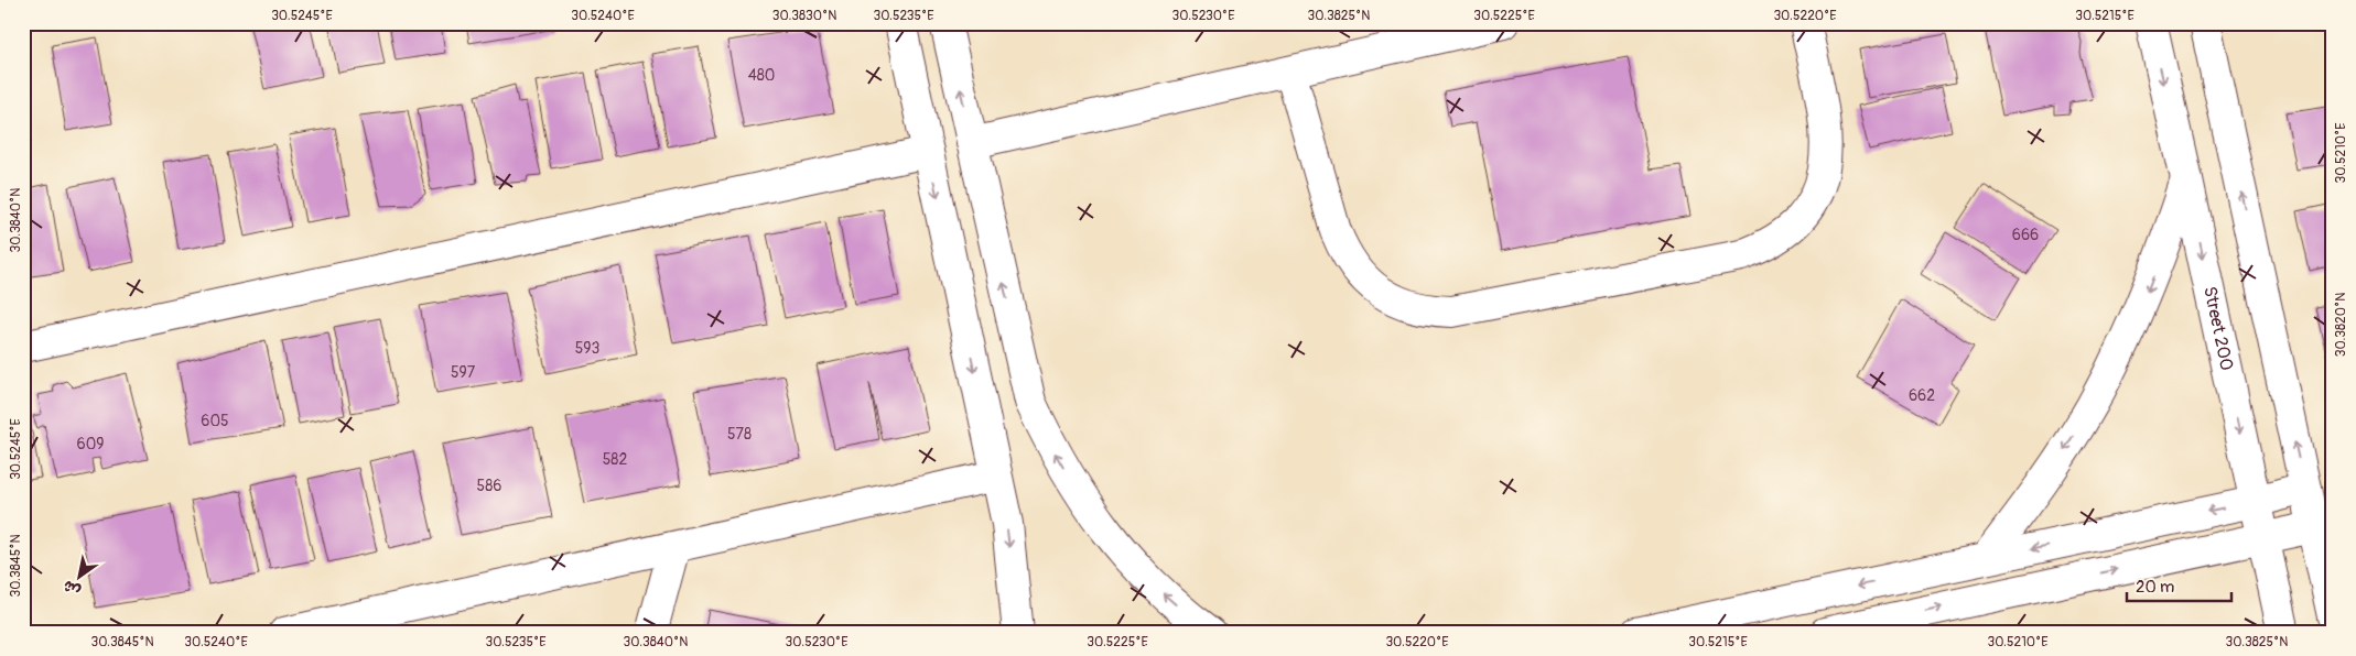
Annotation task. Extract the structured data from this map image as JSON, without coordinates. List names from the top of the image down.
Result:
{
  "streets": {
    "street": ["Street 200"]
  },
  "house_numbers": [
    "480",
    "666",
    "593",
    "597",
    "662",
    "605",
    "578",
    "609",
    "582",
    "586"
  ],
  "scale_bar": "20 m",
  "north": "bottom left",
  "coordinates": [
    "30.5245°E",
    "30.5240°E",
    "30.3830°N",
    "30.5235°E",
    "30.5230°E",
    "30.3825°N",
    "30.5225°E",
    "30.5220°E",
    "30.5215°E",
    "30.5210°E",
    "30.3840°N",
    "30.3820°N",
    "30.3845°N"
  ]
}
